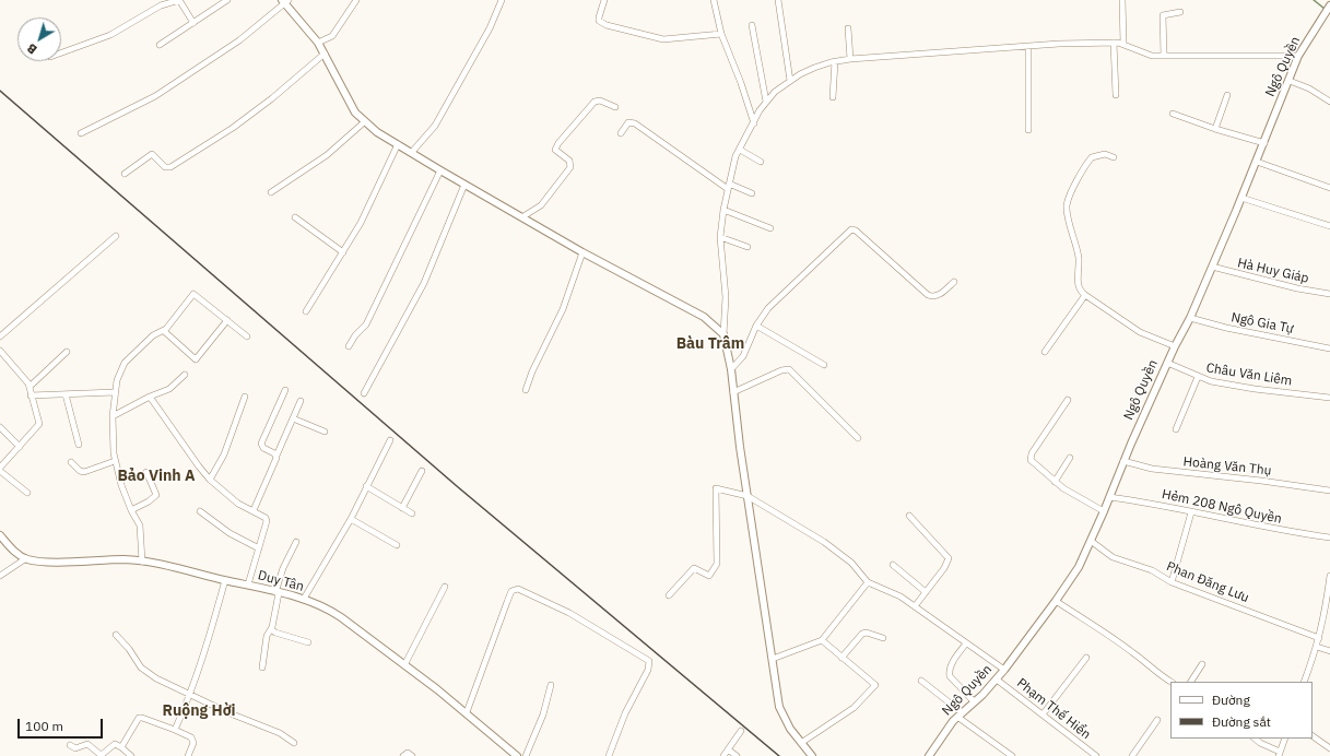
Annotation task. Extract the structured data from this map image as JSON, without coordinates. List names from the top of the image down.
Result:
{
  "streets": {
    "street": [
      "Ngô Quyền",
      "Hà Huy Giáp",
      "Ngô Gia Tự",
      "Châu Văn Liêm",
      "Hoàng Văn Thụ",
      "Hẻm 208 Ngô Quyền",
      "Duy Tân",
      "Phan Đăng Lưu",
      "Phạm Thế Hiển"
    ]
  },
  "crossings": [
    ["Ngô Quyền", "Hà Huy Giáp"],
    ["Ngô Quyền", "Ngô Gia Tự"],
    ["Ngô Quyền", "Châu Văn Liêm"],
    ["Ngô Quyền", "Hoàng Văn Thụ"],
    ["Ngô Quyền", "Hẻm 208 Ngô Quyền"],
    ["Ngô Quyền", "Phan Đăng Lưu"],
    ["Ngô Quyền", "Phạm Thế Hiển"]
  ],
  "districts": ["Bàu Trâm", "Bảo Vinh A", "Ruộng Hời"],
  "legend": ["Đường", "Đường sắt"],
  "scale_bar": "100 m",
  "north": "bottom left"
}
